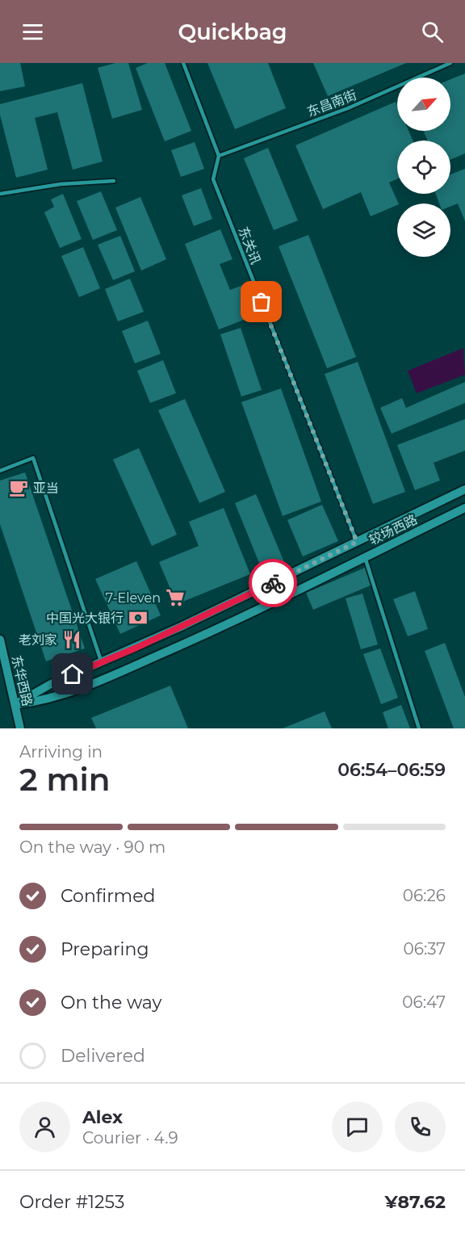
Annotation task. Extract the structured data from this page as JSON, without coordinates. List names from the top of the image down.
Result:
{
  "streets": {
    "street": ["较场西路", "东华西路"],
    "lane": ["东昌南街", "东关讯"]
  },
  "crossings": [
    ["东昌南街", "东关讯"],
    ["东关讯", "较场西路"],
    ["较场西路", "东华西路"]
  ],
  "places": {
    "cafe": ["亚当"],
    "supermarket": ["7-Eleven"],
    "bank": ["中国光大银行"],
    "restaurant": ["老刘家"]
  },
  "north": "top right",
  "page": {
    "header": "Quickbag",
    "heading": ["2 min", "Arriving in", "06:54–06:59"],
    "panel": [
      "Alex",
      "Courier · 4.9",
      "Order #1253",
      "¥87.62"
    ],
    "bar": "On the way · 90 m",
    "list": [
      ["Confirmed", "06:26"],
      ["Preparing", "06:37"],
      ["On the way", "06:47"],
      "Delivered"
    ]
  }
}
